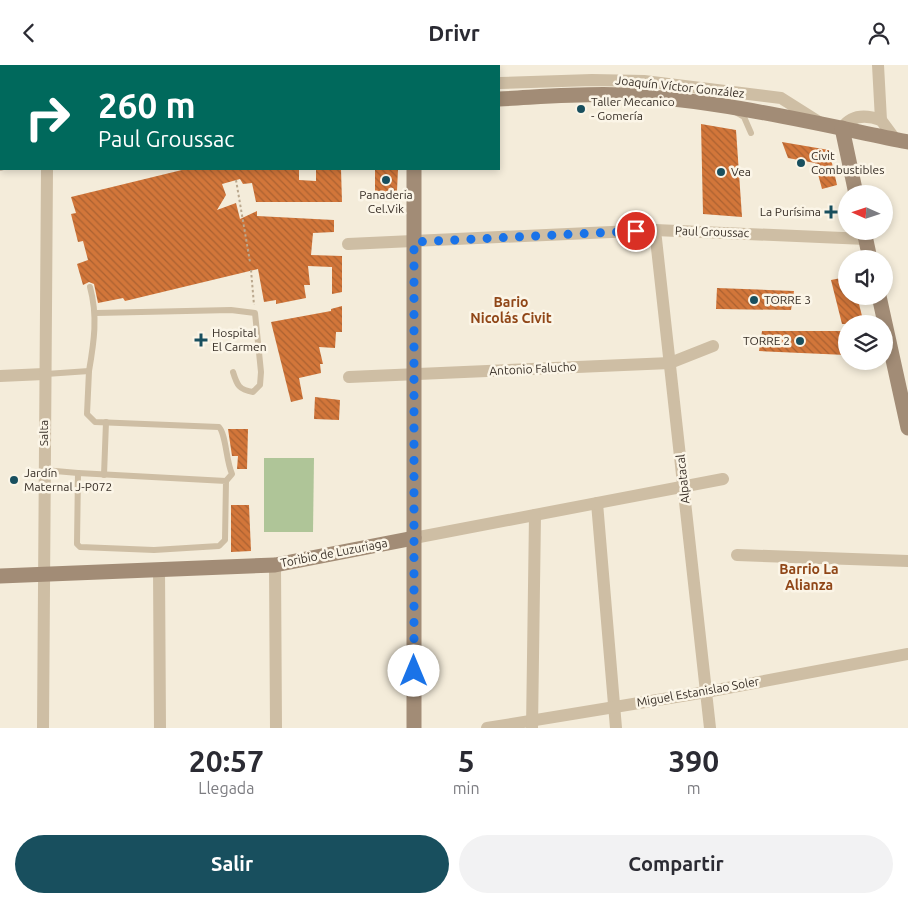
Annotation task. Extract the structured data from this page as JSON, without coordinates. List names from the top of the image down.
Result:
{
  "streets": {
    "street": [
      "Joaquín Víctor González",
      "Paul Groussac",
      "Antonio Falucho",
      "Salta",
      "Alpatacal",
      "Toribio de Luzuriaga",
      "Miguel Estanislao Soler"
    ]
  },
  "crossings": [
    ["Paul Groussac", "Alpatacal"],
    ["Antonio Falucho", "Alpatacal"],
    ["Salta", "Toribio de Luzuriaga"],
    ["Alpatacal", "Toribio de Luzuriaga"],
    ["Alpatacal", "Miguel Estanislao Soler"]
  ],
  "districts": ["Bario Nicolás Civit", "Barrio La Alianza"],
  "places": {
    "other": [
      "Taller Mecanico - Gomería",
      "Civit Combustibles",
      "Vea",
      "Panaderia Cel.Vik",
      "TORRE 3",
      "TORRE 2",
      "Jardín Maternal J-P072"
    ],
    "health": ["La Purísima", "Hospital El Carmen"]
  },
  "north": "left",
  "page": {
    "header": "Drivr",
    "turn": ["260 m", "Paul Groussac"],
    "eta": [
      "20:57",
      "Llegada",
      "5",
      "min",
      "390",
      "m"
    ],
    "buttons": ["Salir", "Compartir"]
  }
}
